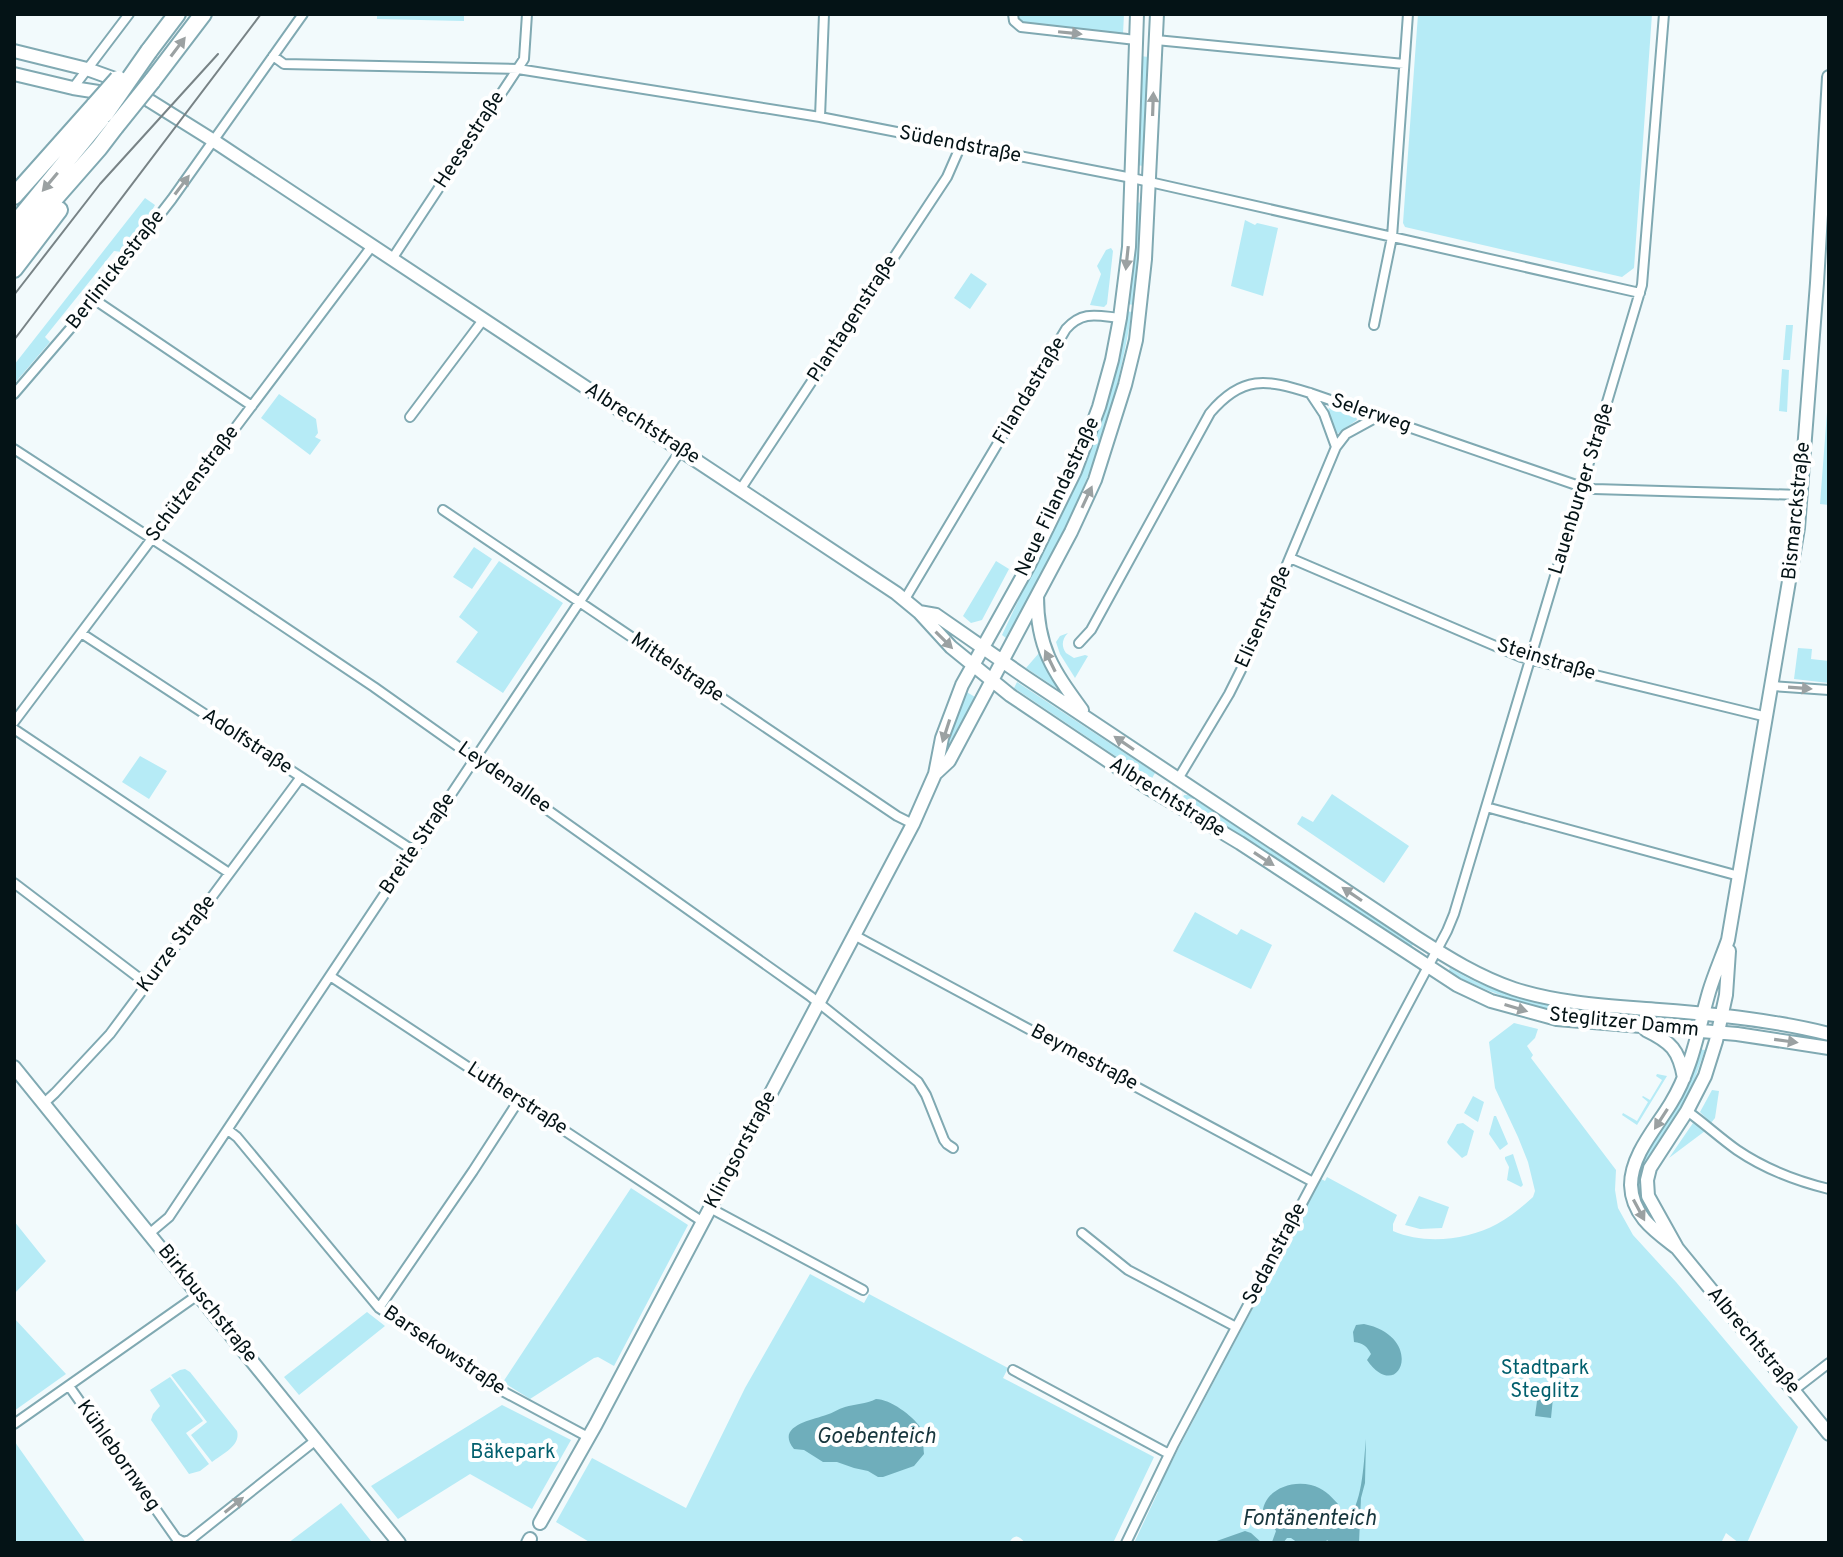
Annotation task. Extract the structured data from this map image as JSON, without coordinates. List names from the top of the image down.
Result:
{
  "streets": {
    "main road": [
      "Albrechtstraße",
      "Neue Filandastraße",
      "Bismarckstraße",
      "Steglitzer Damm",
      "Klingsorstraße",
      "Birkbuschstraße"
    ],
    "street": [
      "Heesestraße",
      "Südendstraße",
      "Berlinickestraße",
      "Plantagenstraße",
      "Filandastraße",
      "Selerweg",
      "Schützenstraße",
      "Lauenburger Straße",
      "Elisenstraße",
      "Steinstraße",
      "Mittelstraße",
      "Adolfstraße",
      "Leydenallee",
      "Breite Straße",
      "Kurze Straße",
      "Beymestraße",
      "Lutherstraße",
      "Sedanstraße",
      "Barsekowstraße",
      "Kühlebornweg"
    ]
  },
  "crossings": [
    ["Heesestraße", "Südendstraße"],
    ["Heesestraße", "Albrechtstraße"],
    ["Südendstraße", "Berlinickestraße"],
    ["Südendstraße", "Plantagenstraße"],
    ["Südendstraße", "Lauenburger Straße"],
    ["Südendstraße", "Neue Filandastraße"],
    ["Berlinickestraße", "Albrechtstraße"],
    ["Plantagenstraße", "Albrechtstraße"],
    ["Filandastraße", "Albrechtstraße"],
    ["Filandastraße", "Neue Filandastraße"],
    ["Selerweg", "Lauenburger Straße"],
    ["Selerweg", "Bismarckstraße"],
    ["Selerweg", "Elisenstraße"],
    ["Albrechtstraße", "Schützenstraße"],
    ["Albrechtstraße", "Lauenburger Straße"],
    ["Albrechtstraße", "Neue Filandastraße"],
    ["Albrechtstraße", "Bismarckstraße"],
    ["Albrechtstraße", "Elisenstraße"],
    ["Albrechtstraße", "Breite Straße"],
    ["Albrechtstraße", "Steglitzer Damm"],
    ["Albrechtstraße", "Klingsorstraße"],
    ["Albrechtstraße", "Sedanstraße"],
    ["Schützenstraße", "Adolfstraße"],
    ["Schützenstraße", "Leydenallee"],
    ["Lauenburger Straße", "Steinstraße"],
    ["Lauenburger Straße", "Steglitzer Damm"],
    ["Lauenburger Straße", "Sedanstraße"],
    ["Neue Filandastraße", "Klingsorstraße"],
    ["Bismarckstraße", "Steinstraße"],
    ["Bismarckstraße", "Steglitzer Damm"],
    ["Elisenstraße", "Steinstraße"],
    ["Mittelstraße", "Breite Straße"],
    ["Mittelstraße", "Klingsorstraße"],
    ["Adolfstraße", "Breite Straße"],
    ["Adolfstraße", "Kurze Straße"],
    ["Leydenallee", "Breite Straße"],
    ["Leydenallee", "Klingsorstraße"],
    ["Breite Straße", "Lutherstraße"],
    ["Breite Straße", "Birkbuschstraße"],
    ["Breite Straße", "Barsekowstraße"],
    ["Kurze Straße", "Birkbuschstraße"],
    ["Steglitzer Damm", "Sedanstraße"],
    ["Beymestraße", "Klingsorstraße"],
    ["Beymestraße", "Sedanstraße"],
    ["Lutherstraße", "Klingsorstraße"],
    ["Klingsorstraße", "Barsekowstraße"],
    ["Birkbuschstraße", "Kühlebornweg"]
  ],
  "one_way": ["Berlinickestraße"],
  "water": ["Goebenteich", "Fontänenteich"],
  "parks": ["Stadtpark Steglitz", "Bäkepark"]
}
